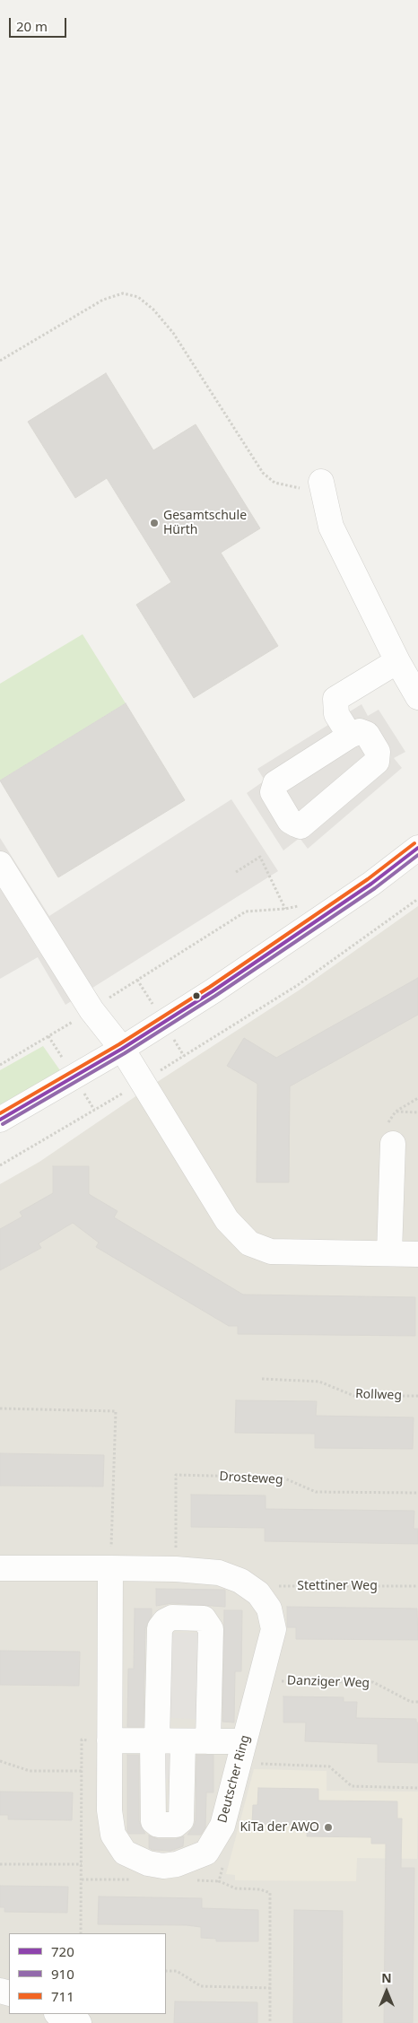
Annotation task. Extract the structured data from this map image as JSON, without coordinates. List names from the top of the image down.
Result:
{
  "streets": {
    "street": ["Deutscher Ring"],
    "path": [
      "Rollweg",
      "Drosteweg",
      "Stettiner Weg",
      "Danziger Weg"
    ]
  },
  "crossings": [
    ["Drosteweg", "Deutscher Ring"],
    ["Stettiner Weg", "Deutscher Ring"],
    ["Danziger Weg", "Deutscher Ring"]
  ],
  "places": ["Gesamtschule Hürth", "KiTa der AWO"],
  "lines": ["transit line 711", "transit line 720", "transit line 910"],
  "legend": ["720", "910", "711"],
  "scale_bar": "20 m",
  "north": "top"
}
